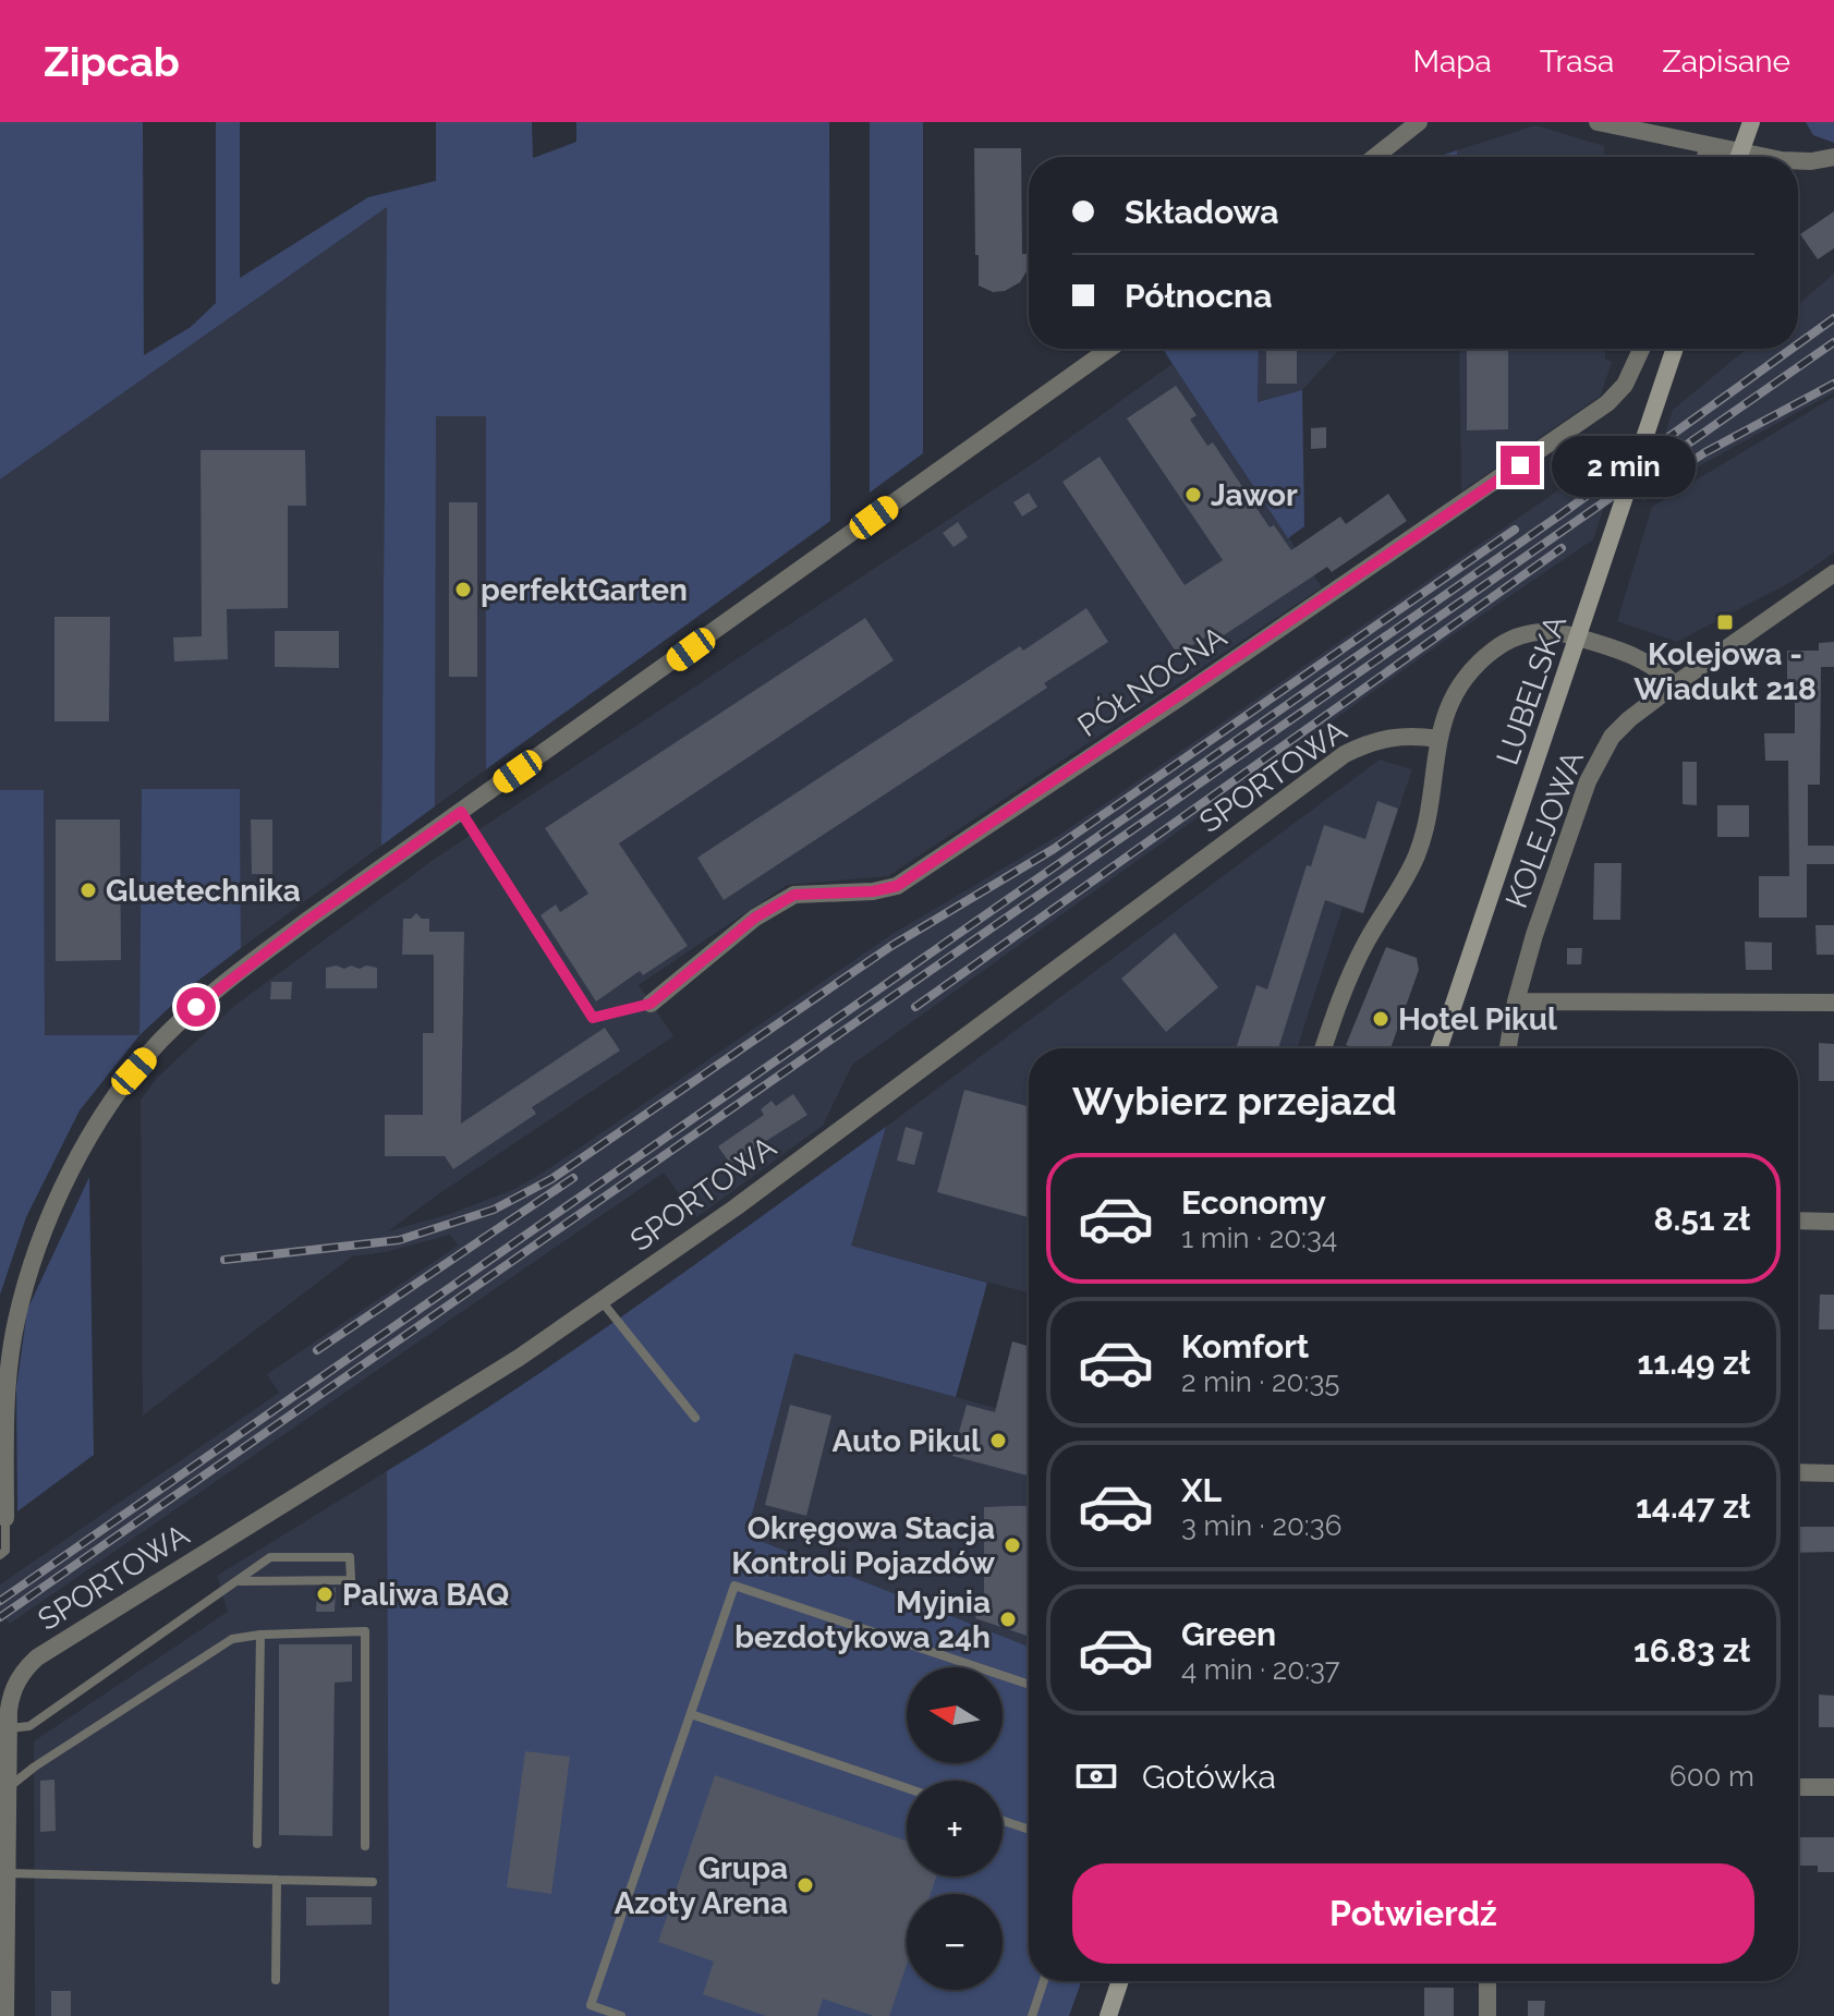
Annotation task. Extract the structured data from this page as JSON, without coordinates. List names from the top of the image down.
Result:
{
  "streets": {
    "main road": ["LUBELSKA"],
    "street": ["PÓŁNOCNA", "SPORTOWA", "KOLEJOWA"]
  },
  "places": {
    "other": [
      "Jawor",
      "perfektGarten",
      "Gluetechnika",
      "Hotel Pikul",
      "Auto Pikul",
      "Okręgowa Stacja Kontroli Pojazdów",
      "Paliwa BAQ",
      "Myjnia bezdotykowa 24h",
      "Grupa Azoty Arena"
    ],
    "transit": ["Kolejowa - Wiadukt 218"]
  },
  "north": "left",
  "page": {
    "header": "Zipcab",
    "nav": ["Mapa", "Trasa", "Zapisane"],
    "banner": ["Składowa", "Północna"],
    "bubble": "2 min",
    "heading": "Wybierz przejazd",
    "list": [
      {
        "name": "Economy",
        "note": "1 min · 20:34",
        "value": "8.51 zł"
      },
      {
        "name": "Komfort",
        "note": "2 min · 20:35",
        "value": "11.49 zł"
      },
      {
        "name": "XL",
        "note": "3 min · 20:36",
        "value": "14.47 zł"
      },
      {
        "name": "Green",
        "note": "4 min · 20:37",
        "value": "16.83 zł"
      }
    ],
    "map_buttons": ["+", "−"],
    "pay": ["Gotówka", "600 m"],
    "buttons": "Potwierdź"
  }
}
